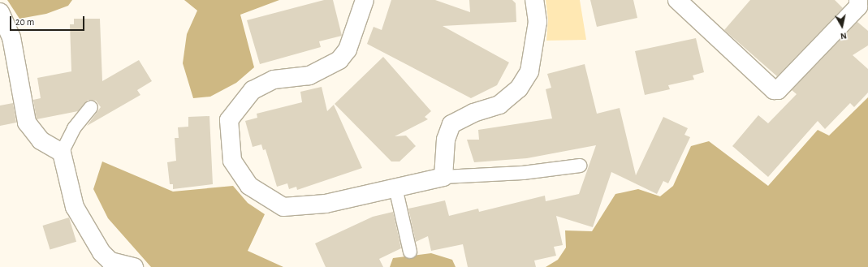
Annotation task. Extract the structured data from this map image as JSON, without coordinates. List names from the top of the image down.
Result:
{
  "scale_bar": "20 m",
  "north": "bottom"
}
